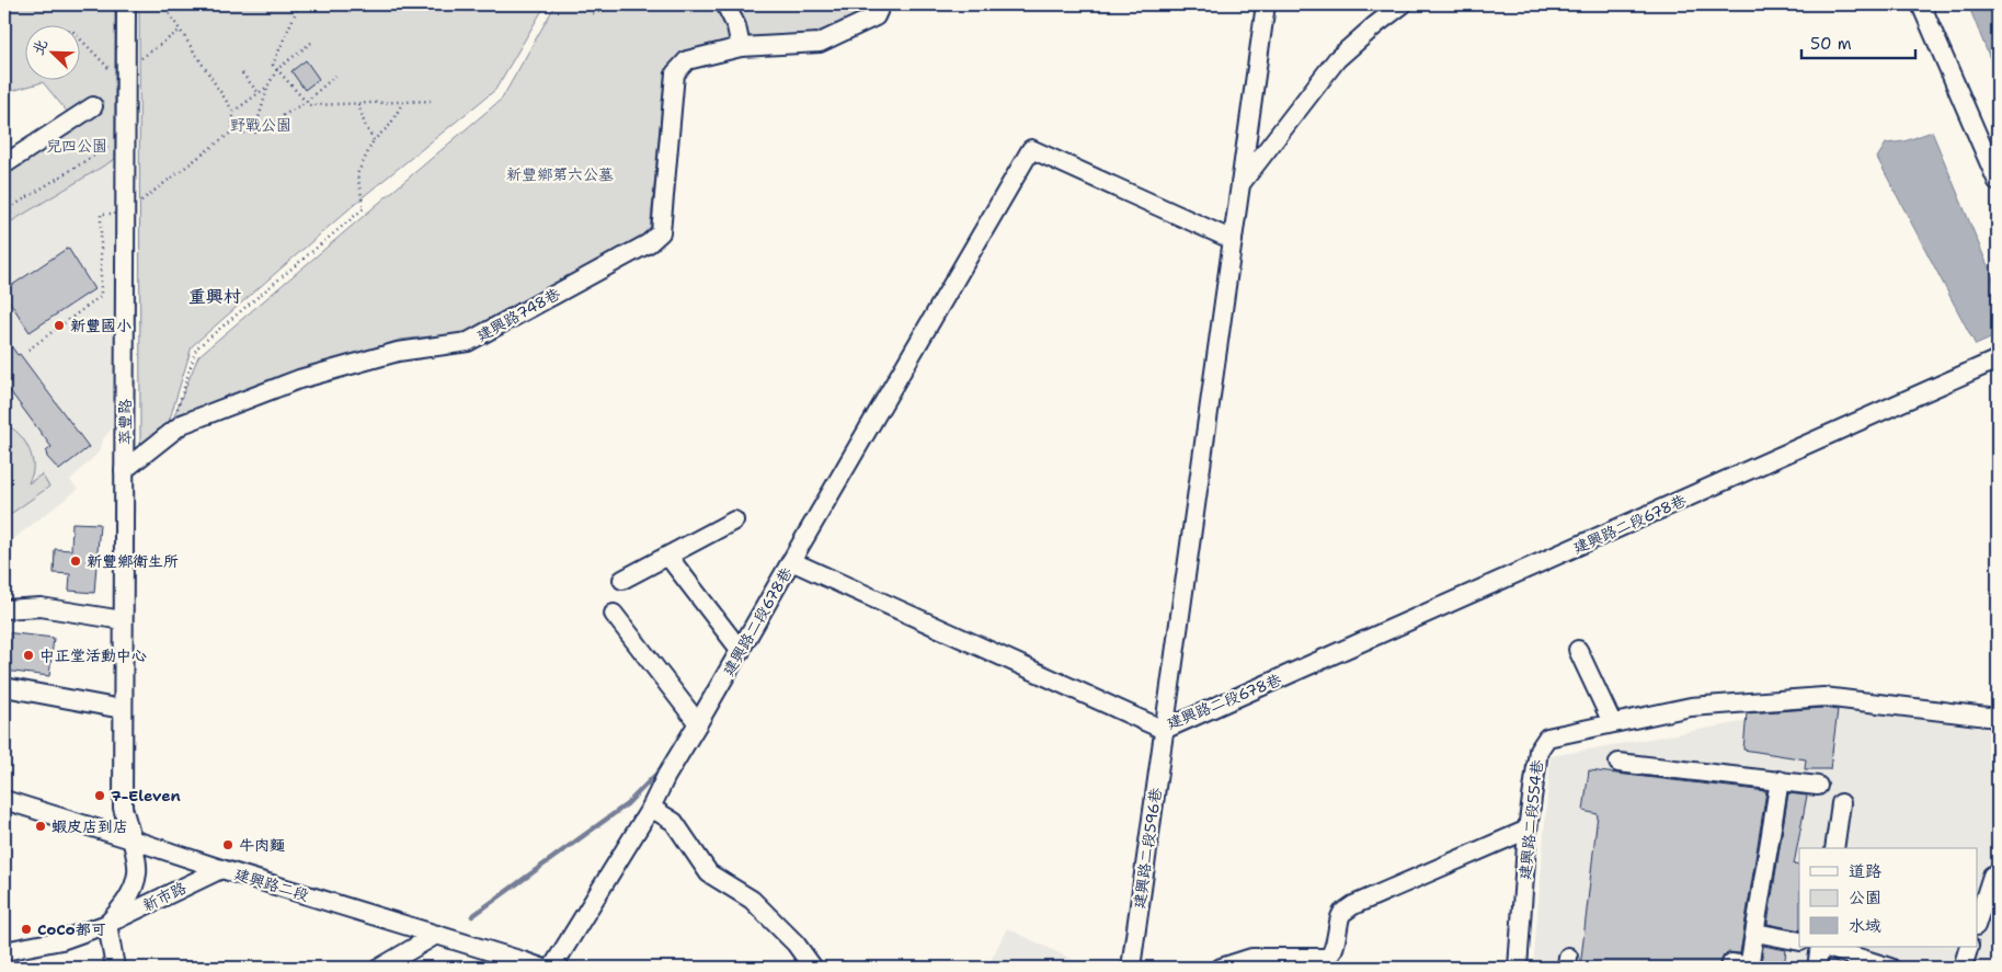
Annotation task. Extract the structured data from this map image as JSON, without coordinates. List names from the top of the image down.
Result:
{
  "streets": {
    "street": [
      "建興路748巷",
      "萃豐路",
      "建興路二段678巷",
      "建興路二段554巷",
      "建興路二段596巷",
      "建興路二段",
      "新市路"
    ]
  },
  "crossings": [
    ["建興路748巷", "萃豐路"],
    ["萃豐路", "建興路二段"],
    ["萃豐路", "新市路"],
    ["建興路二段678巷", "建興路二段596巷"],
    ["建興路二段", "新市路"]
  ],
  "districts": ["重興村"],
  "parks": ["野戰公園", "兒四公園", "新豐鄉第六公墓"],
  "places": [
    "新豐國小",
    "新豐鄉衛生所",
    "中正堂活動中心",
    "7-Eleven",
    "蝦皮店到店",
    "牛肉麵",
    "CoCo都可"
  ],
  "legend": ["道路", "公園", "水域"],
  "scale_bar": "50 m",
  "north": "top left"
}
